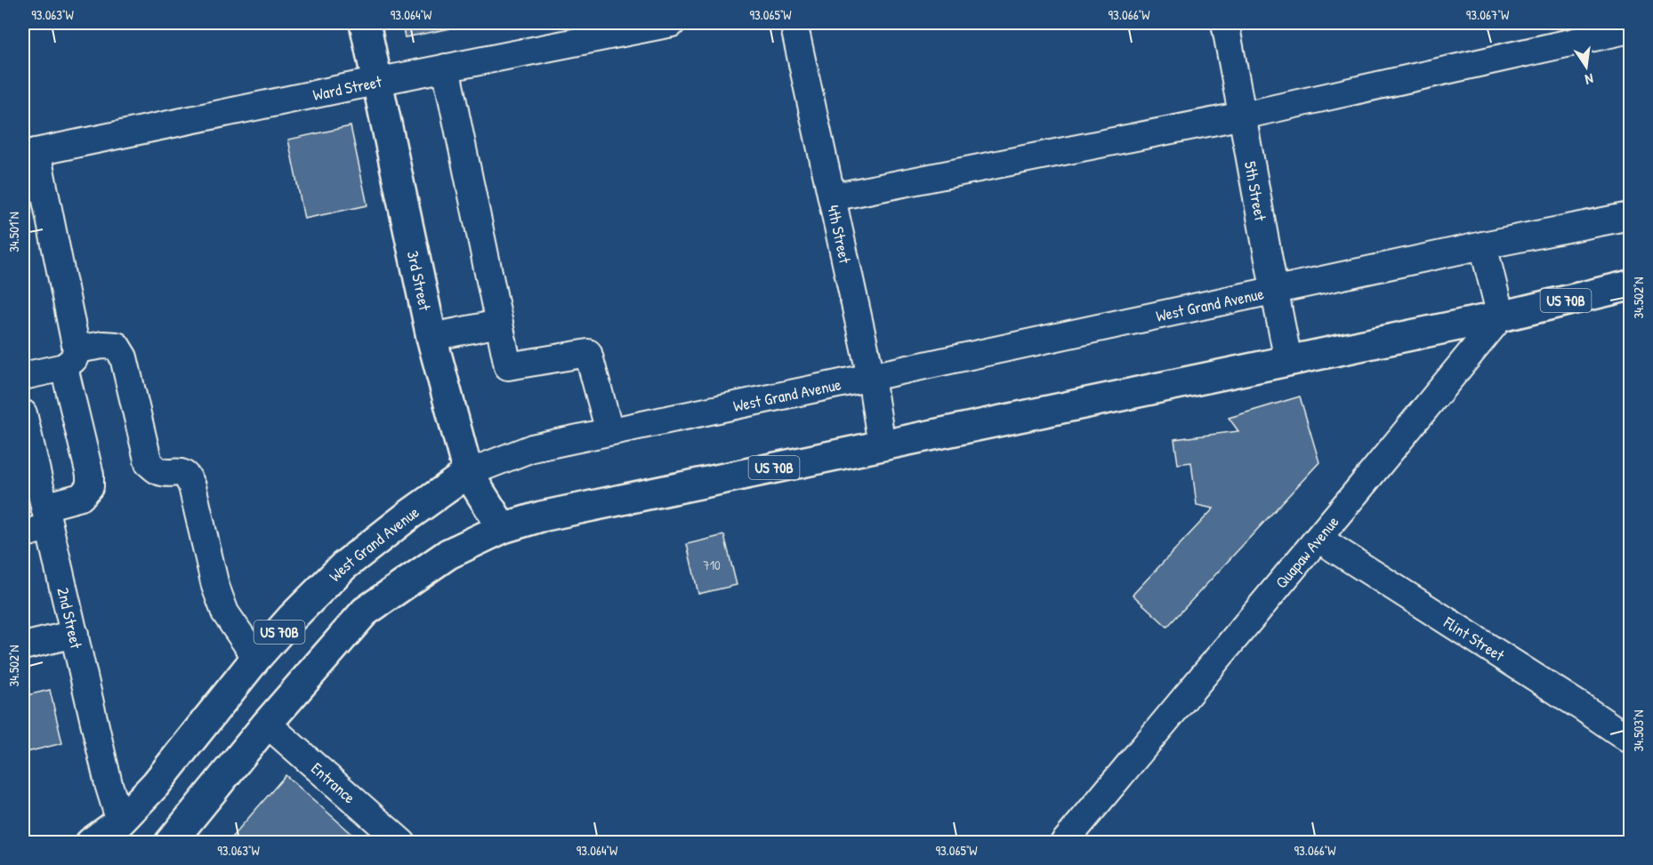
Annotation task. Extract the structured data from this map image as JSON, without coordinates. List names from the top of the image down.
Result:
{
  "streets": {
    "main road": ["3rd Street", "US 70B", "West Grand Avenue"],
    "street": [
      "Ward Street",
      "5th Street",
      "4th Street",
      "Quapaw Avenue",
      "2nd Street",
      "Flint Street",
      "Entrance"
    ]
  },
  "crossings": [
    ["Ward Street", "3rd Street"],
    ["5th Street", "US 70B"],
    ["5th Street", "West Grand Avenue"],
    ["4th Street", "US 70B"],
    ["4th Street", "West Grand Avenue"],
    ["3rd Street", "US 70B"],
    ["3rd Street", "West Grand Avenue"],
    ["US 70B", "Quapaw Avenue"],
    ["US 70B", "Entrance"],
    ["West Grand Avenue", "2nd Street"],
    ["Quapaw Avenue", "Flint Street"]
  ],
  "house_numbers": ["710"],
  "north": "bottom",
  "coordinates": [
    "93.063°W",
    "93.064°W",
    "93.065°W",
    "93.066°W",
    "93.067°W",
    "34.501°N",
    "34.502°N",
    "34.503°N"
  ]
}
